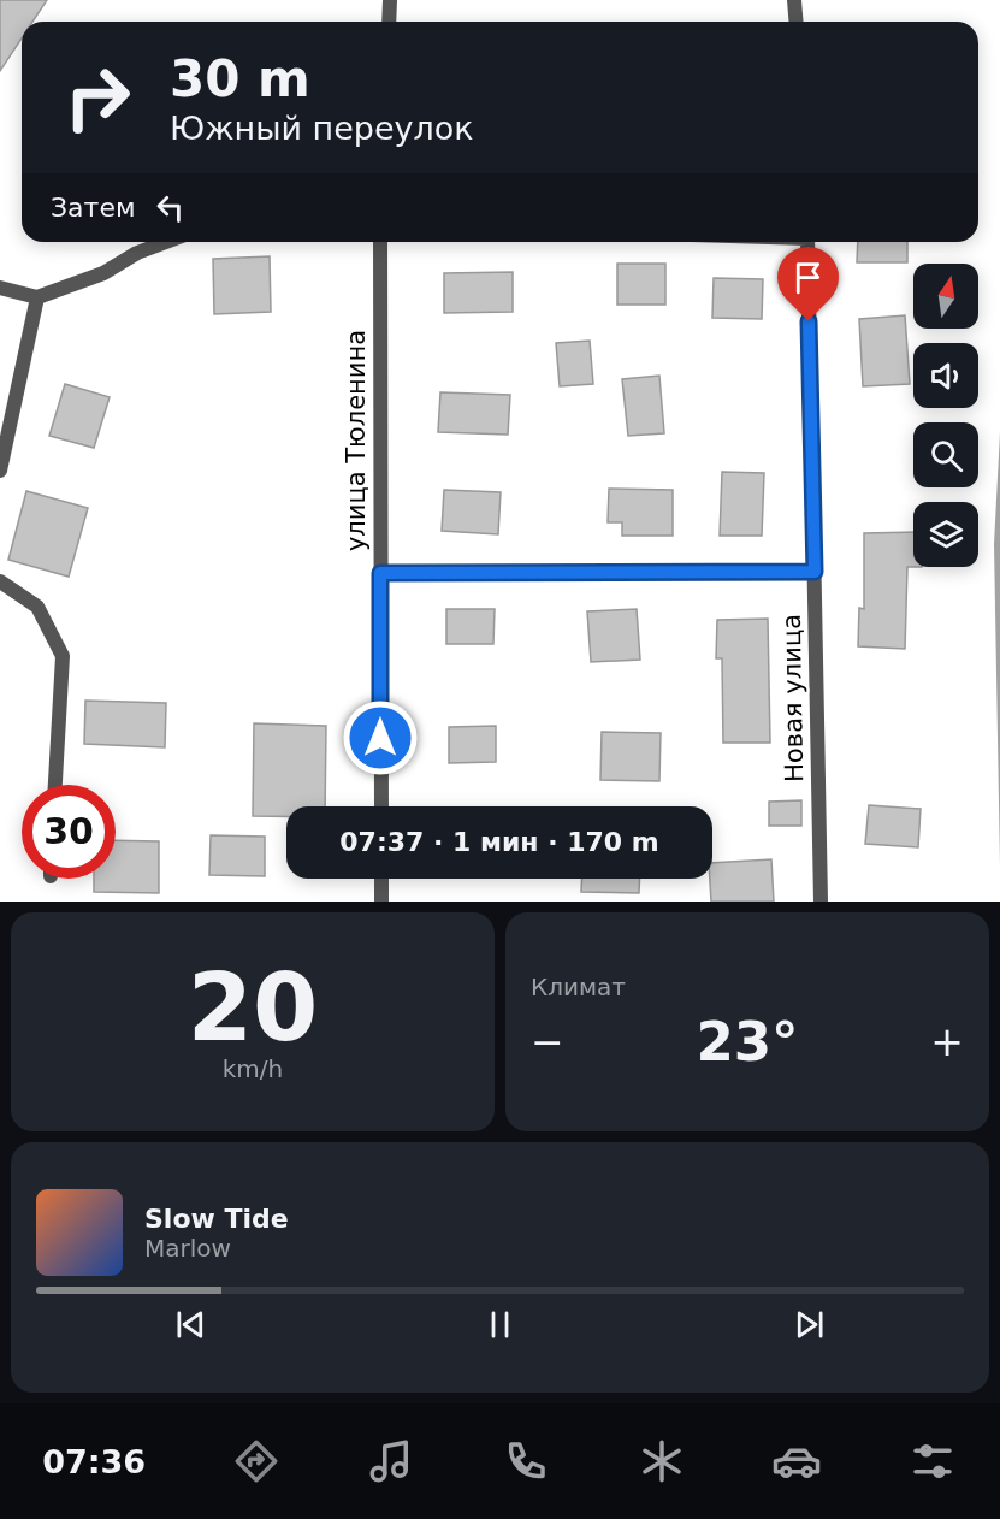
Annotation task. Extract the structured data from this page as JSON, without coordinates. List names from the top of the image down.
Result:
{
  "streets": {
    "street": ["улица Тюленина", "Новая улица"]
  },
  "north": "top",
  "page": {
    "turn": ["30 m", "Южный переулок"],
    "then": "Затем",
    "limit": "30",
    "trip": "07:37 · 1 мин · 170 m",
    "tile": [
      ["20", "km/h"],
      "Климат"
    ],
    "heat": ["−", "23°", "+"],
    "song": ["Slow Tide", "Marlow"],
    "tabs": "07:36"
  }
}
